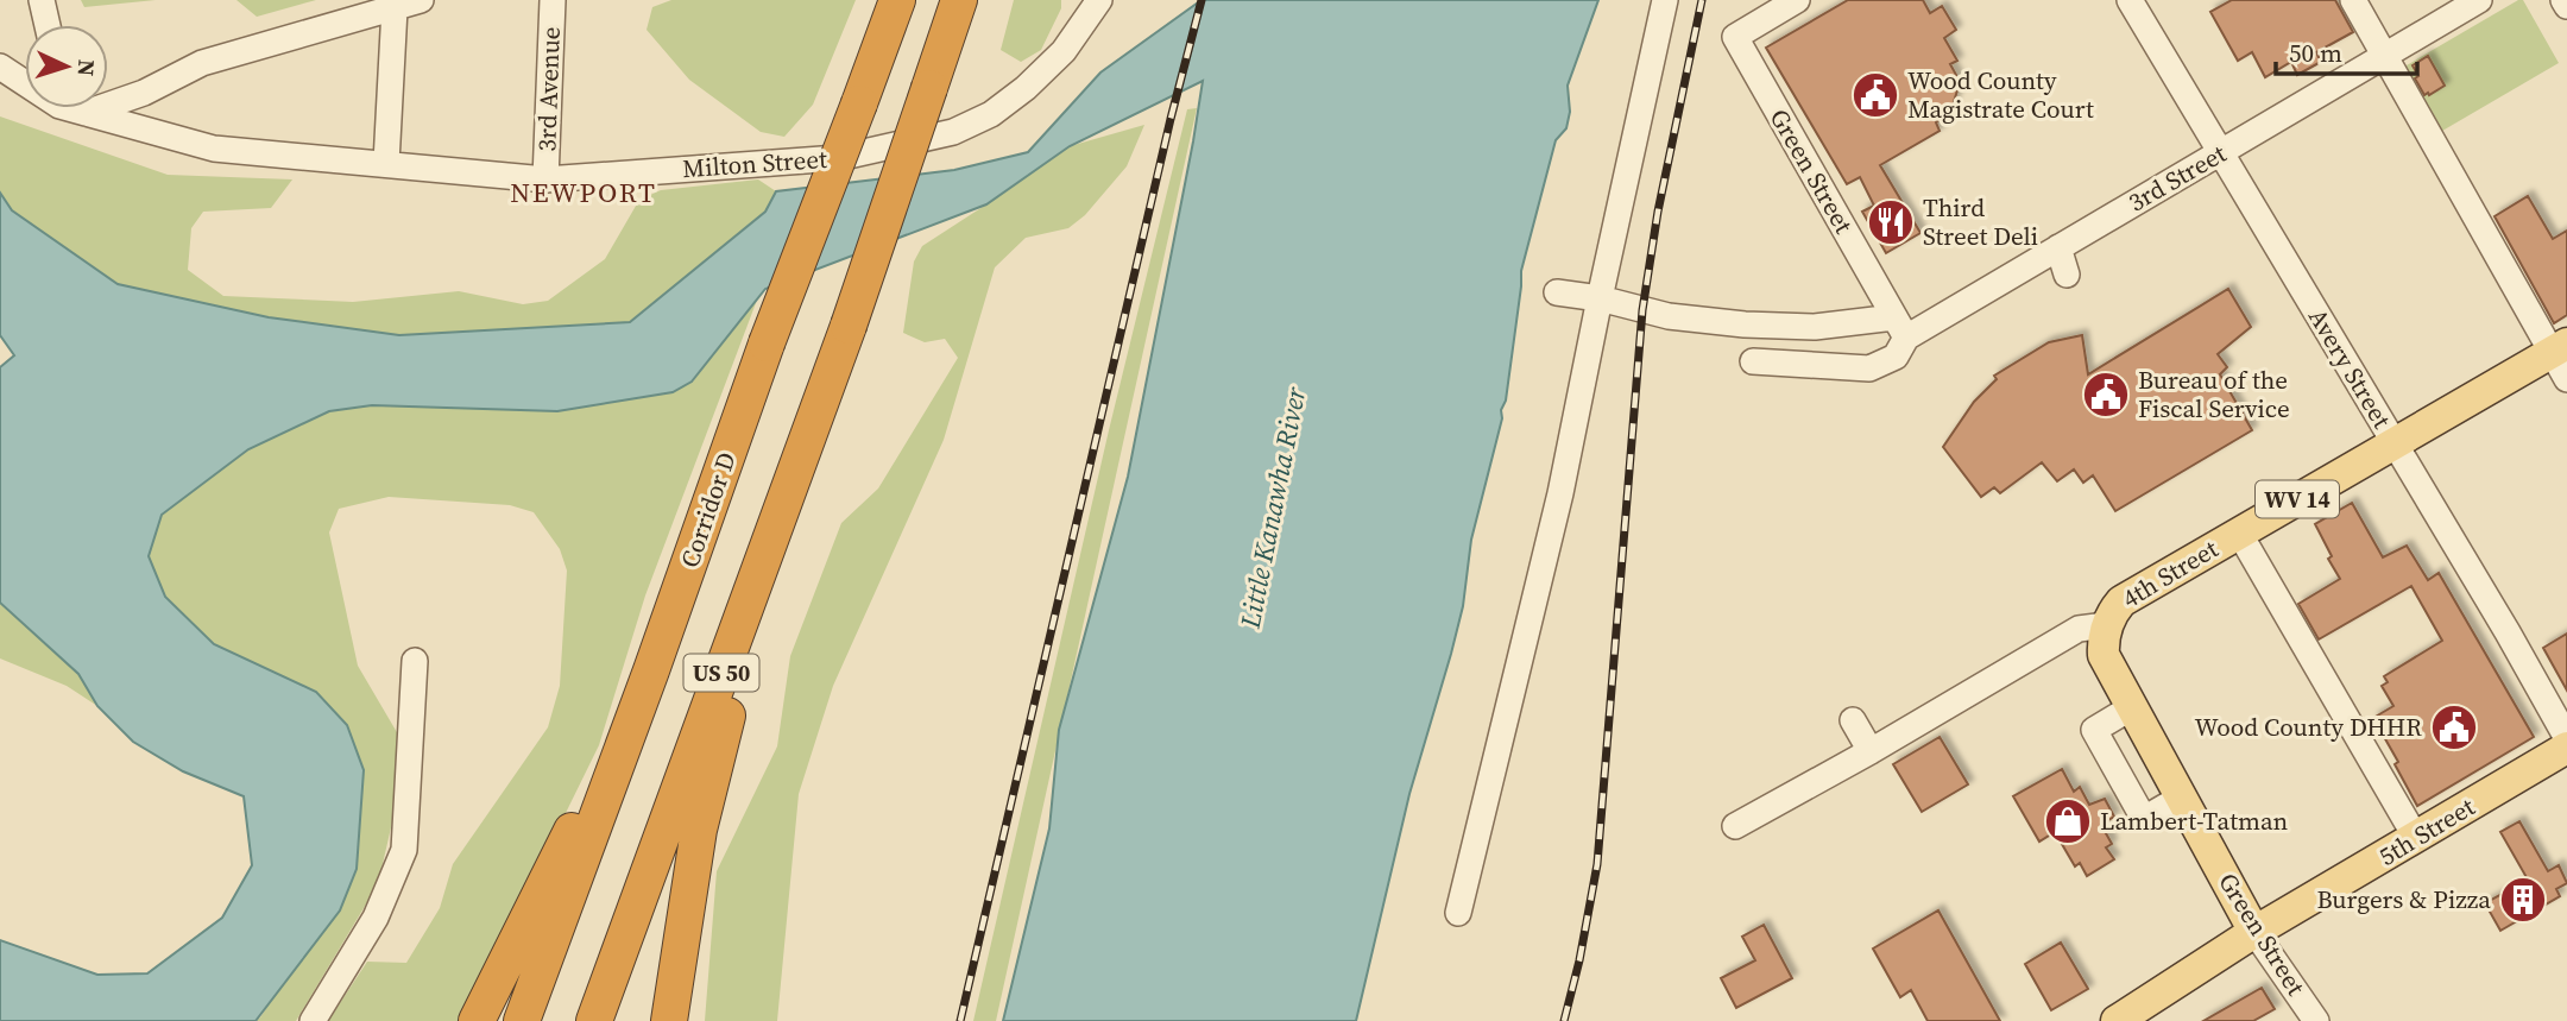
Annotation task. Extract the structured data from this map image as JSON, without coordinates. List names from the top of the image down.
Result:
{
  "streets": {
    "highway": ["Corridor D", "US 50"],
    "main road": [
      "Green Street",
      "WV 14",
      "4th Street",
      "5th Street"
    ],
    "street": [
      "3rd Avenue",
      "Milton Street",
      "3rd Street",
      "Avery Street"
    ]
  },
  "crossings": [
    ["3rd Avenue", "Milton Street"],
    ["Green Street", "3rd Street"],
    ["Green Street", "4th Street"],
    ["Green Street", "5th Street"],
    ["3rd Street", "Avery Street"],
    ["Avery Street", "4th Street"]
  ],
  "districts": ["NEWPORT"],
  "water": ["Little Kanawha River"],
  "places": {
    "public building": ["Wood County Magistrate Court", "Bureau of the Fiscal Service", "Wood County DHHR"],
    "restaurant": ["Third Street Deli"],
    "shop": ["Lambert-Tatman"],
    "building": ["Burgers & Pizza"]
  },
  "scale_bar": "50 m",
  "north": "right"
}
